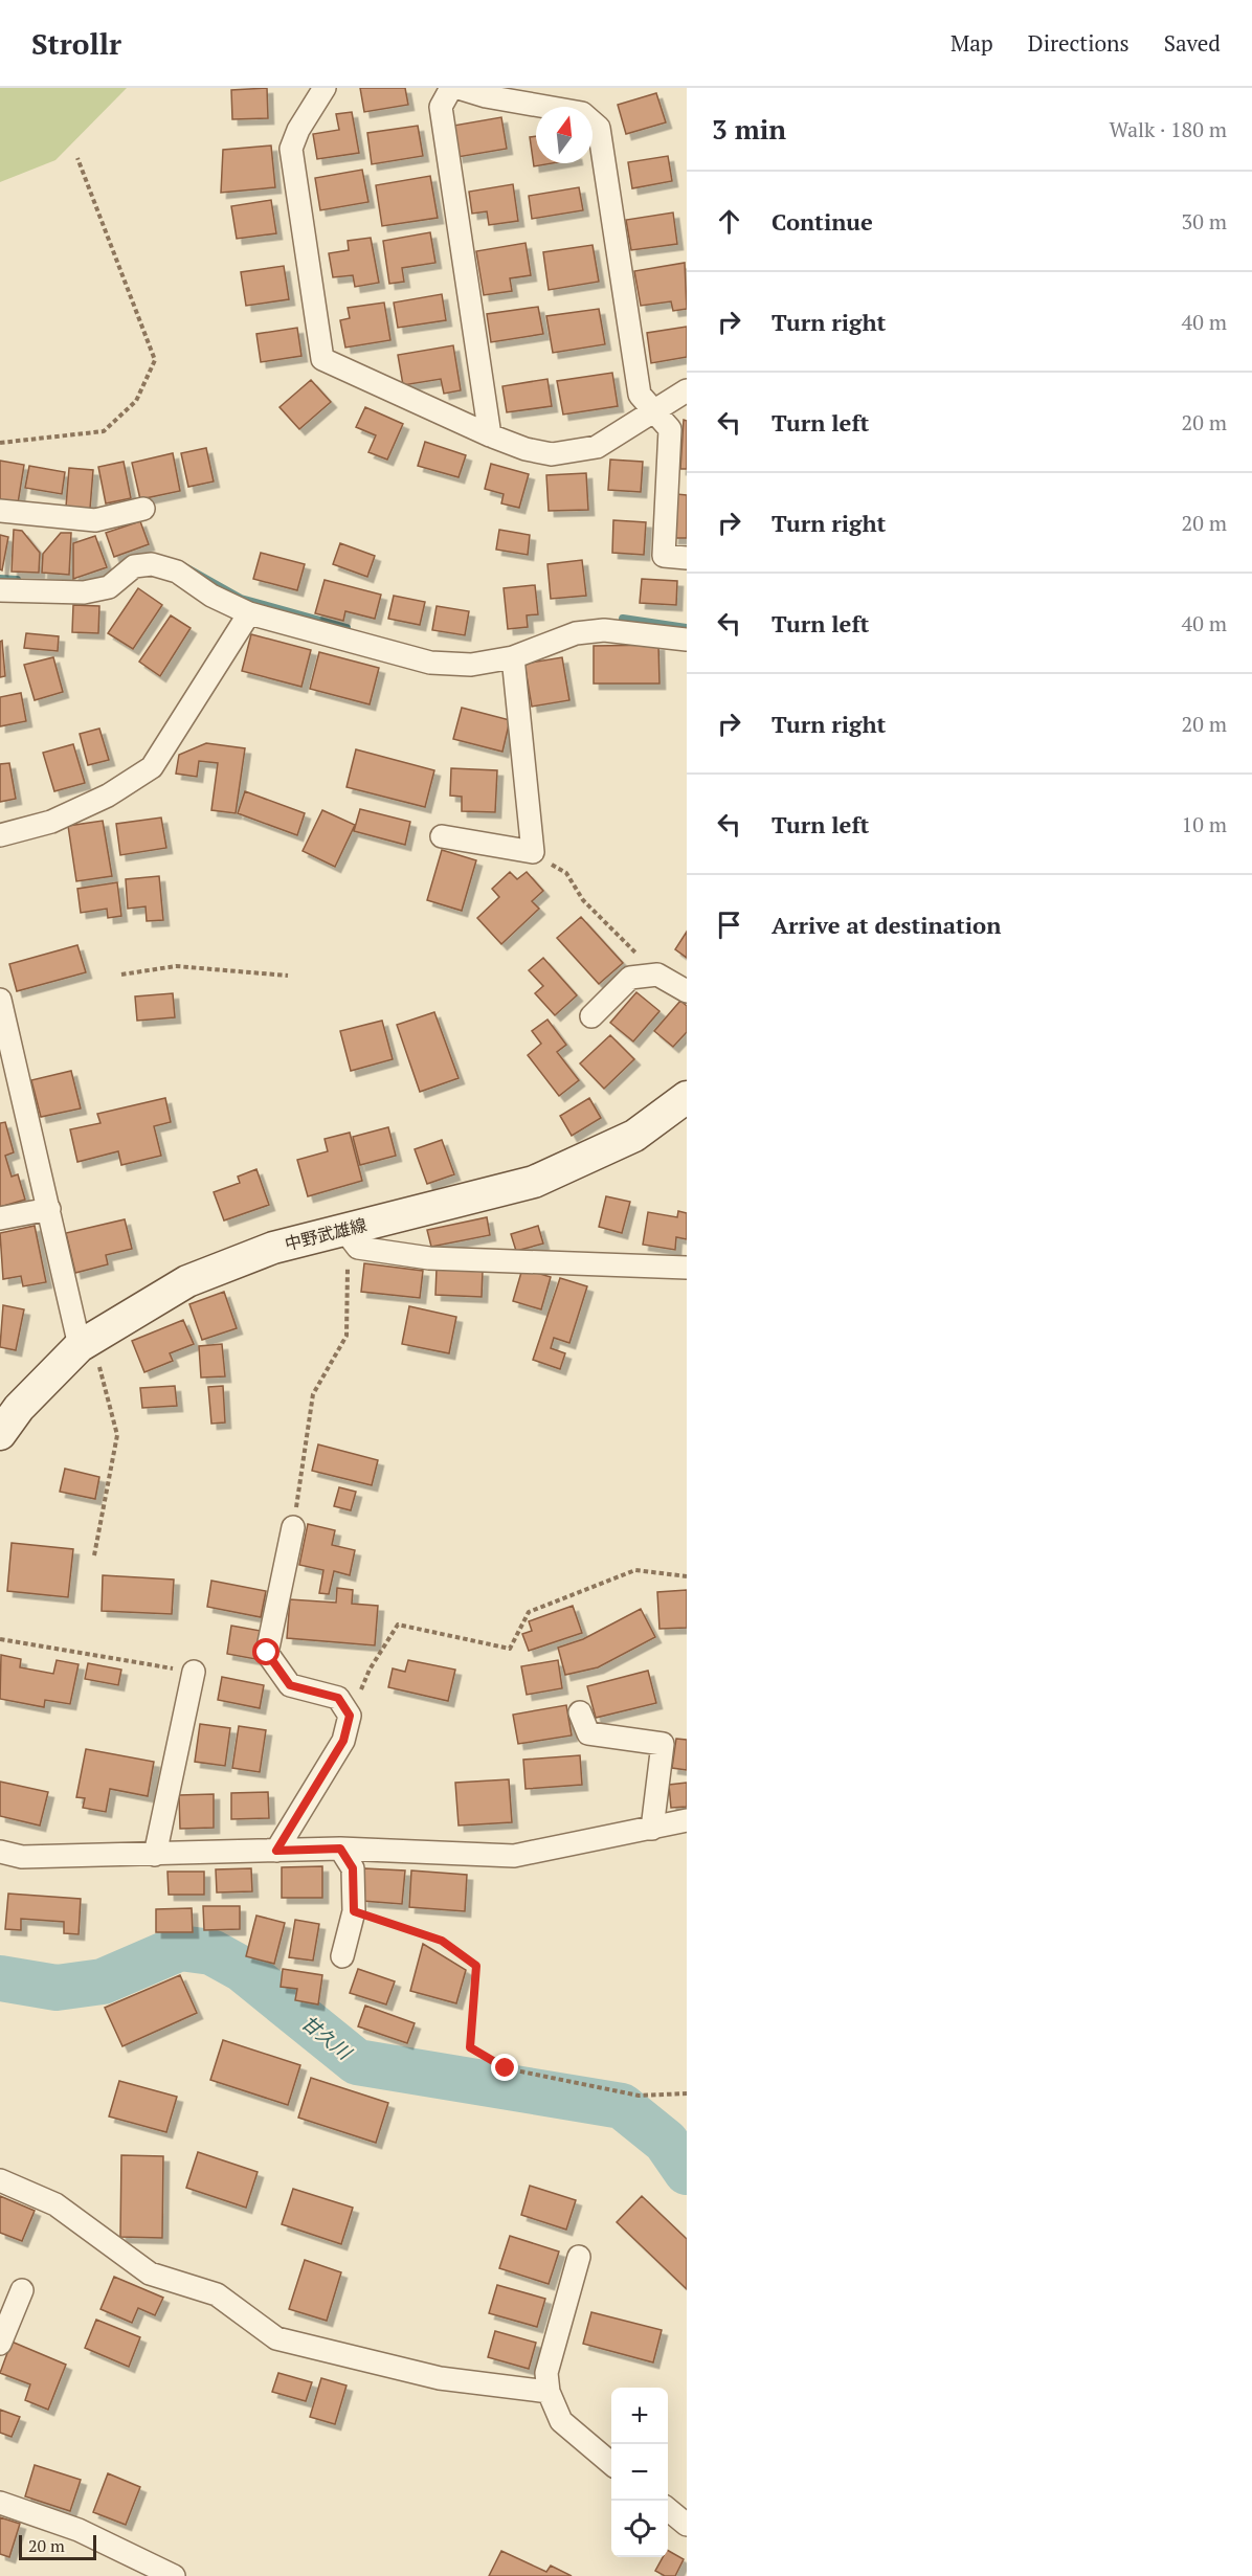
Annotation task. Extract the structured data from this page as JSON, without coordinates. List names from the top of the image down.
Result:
{
  "streets": {
    "main road": ["中野武雄線"]
  },
  "water": ["甘久川"],
  "scale_bar": "20 m",
  "north": "top",
  "page": {
    "header": "Strollr",
    "nav": ["Map", "Directions", "Saved"],
    "heading": ["3 min", "Walk · 180 m"],
    "list": [
      ["Continue", "30 m"],
      ["Turn right", "40 m"],
      ["Turn left", "20 m"],
      ["Turn right", "20 m"],
      ["Turn left", "40 m"],
      ["Turn right", "20 m"],
      ["Turn left", "10 m"],
      "Arrive at destination"
    ],
    "map_buttons": ["+", "−"],
    "scale": "20 m"
  }
}
